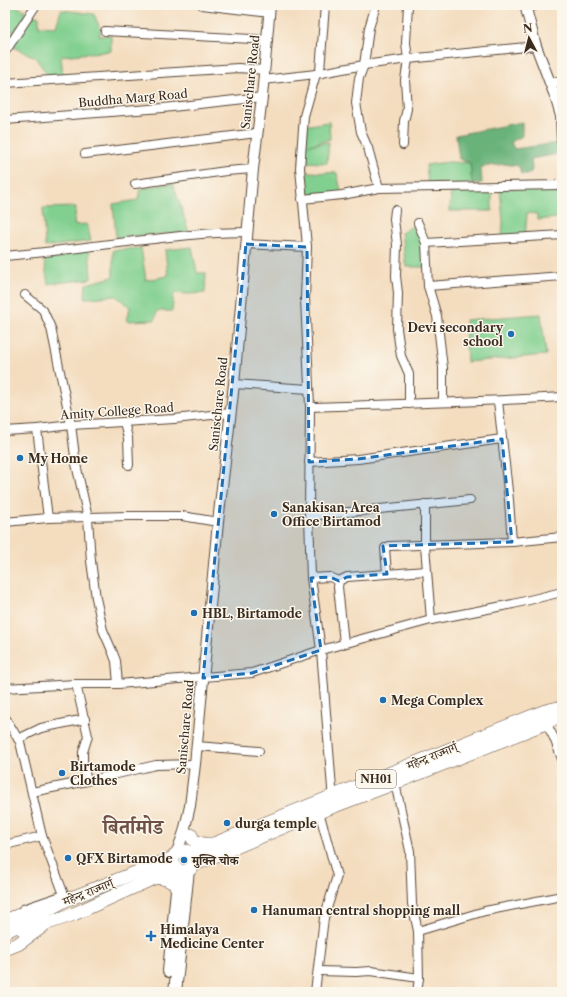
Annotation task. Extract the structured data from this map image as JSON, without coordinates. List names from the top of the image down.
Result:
{
  "streets": {
    "highway": ["महेन्द्र राज्मार्ग्", "NH01"],
    "street": ["Sanischare Road", "Buddha Marg Road", "Amity College Road"]
  },
  "crossings": [
    ["Sanischare Road", "Buddha Marg Road"],
    ["Sanischare Road", "Amity College Road"],
    ["Sanischare Road", "महेन्द्र राज्मार्ग्"]
  ],
  "districts": ["बिर्तामोड"],
  "places": {
    "other": [
      "Devi secondary school",
      "My Home",
      "Sanakisan, Area Office Birtamod",
      "HBL, Birtamode",
      "Mega Complex",
      "Birtamode Clothes",
      "durga temple",
      "QFX Birtamode",
      "मुक्ति चोक",
      "Hanuman central shopping mall"
    ],
    "health": ["Himalaya Medicine Center"]
  },
  "north": "top"
}
